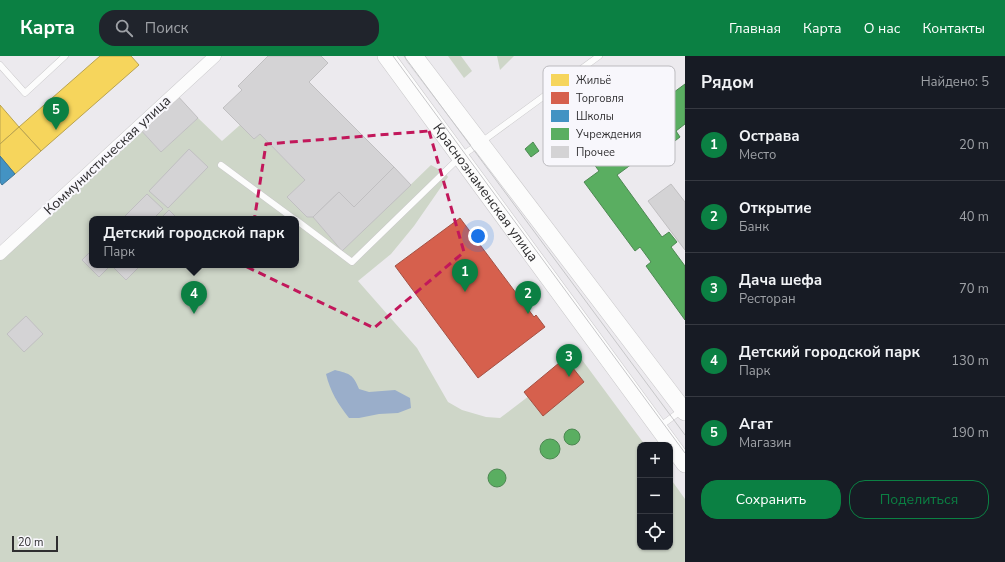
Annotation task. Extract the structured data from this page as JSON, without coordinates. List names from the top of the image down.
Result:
{
  "streets": {
    "main road": ["Краснознаменская улица"],
    "street": ["Коммунистическая улица"]
  },
  "legend": [
    "Жильё",
    "Торговля",
    "Школы",
    "Учреждения",
    "Прочее"
  ],
  "scale_bar": "20 m",
  "page": {
    "header": "Карта",
    "search": "Поиск",
    "nav": [
      "Главная",
      "Карта",
      "О нас",
      "Контакты"
    ],
    "heading": ["Рядом", "Найдено: 5"],
    "pins": [
      "5",
      "1",
      "2",
      "4",
      "3"
    ],
    "list": [
      {
        "mark": "1",
        "name": "Острава",
        "note": "Место",
        "value": "20 m"
      },
      {
        "mark": "2",
        "name": "Открытие",
        "note": "Банк",
        "value": "40 m"
      },
      {
        "mark": "3",
        "name": "Дача шефа",
        "note": "Ресторан",
        "value": "70 m"
      },
      {
        "mark": "4",
        "name": "Детский городской парк",
        "note": "Парк",
        "value": "130 m"
      },
      {
        "mark": "5",
        "name": "Агат",
        "note": "Магазин",
        "value": "190 m"
      }
    ],
    "popup": ["Детский городской парк", "Парк"],
    "map_buttons": ["+", "−"],
    "buttons": ["Сохранить", "Поделиться"],
    "scale": "20 m"
  }
}
